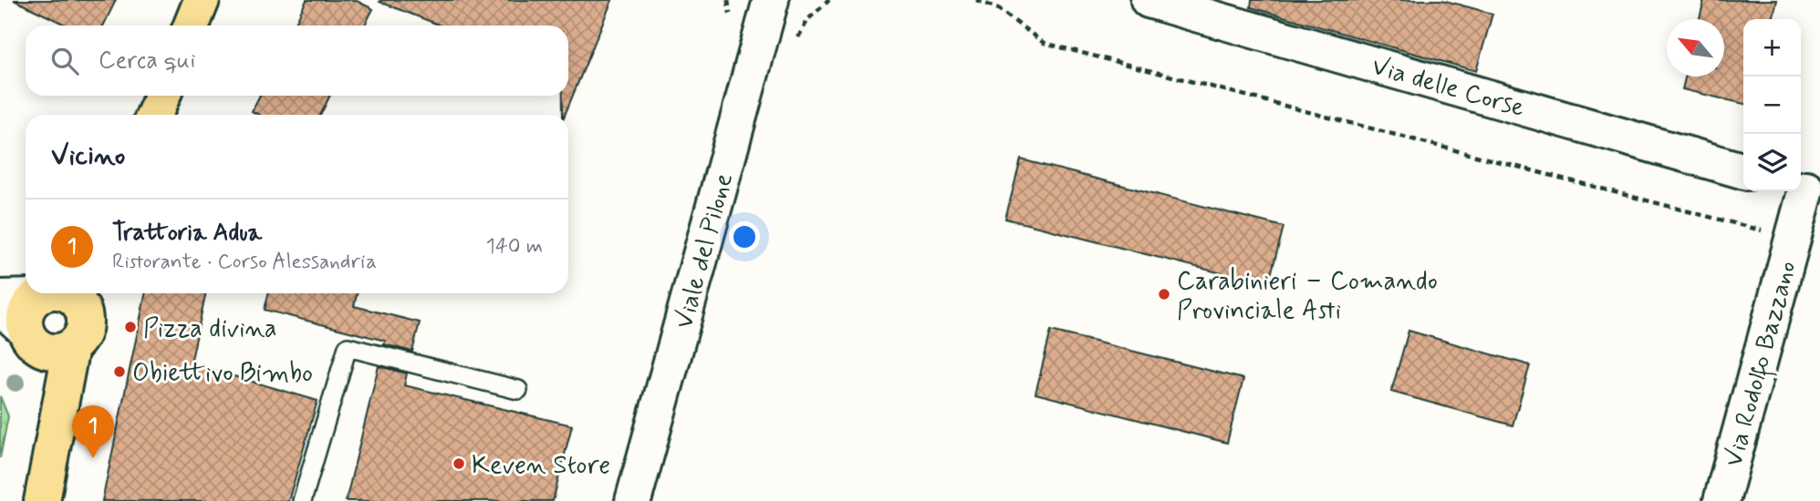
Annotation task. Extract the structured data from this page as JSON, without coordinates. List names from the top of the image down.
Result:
{
  "streets": {
    "street": ["Via delle Corse", "Viale del Pilone", "Via Rodolfo Bazzano"]
  },
  "places": [
    "Carabinieri – Comando Provinciale Asti",
    "Pizza divina",
    "Obiettivo Bimbo",
    "Keven Store"
  ],
  "north": "top left",
  "page": {
    "map_buttons": ["+", "−"],
    "search": "Cerca qui",
    "heading": "Vicino",
    "list": [
      {
        "mark": "1",
        "name": "Trattoria Adua",
        "note": "Ristorante · Corso Alessandria",
        "value": "140 m"
      }
    ],
    "pins": "1"
  }
}
